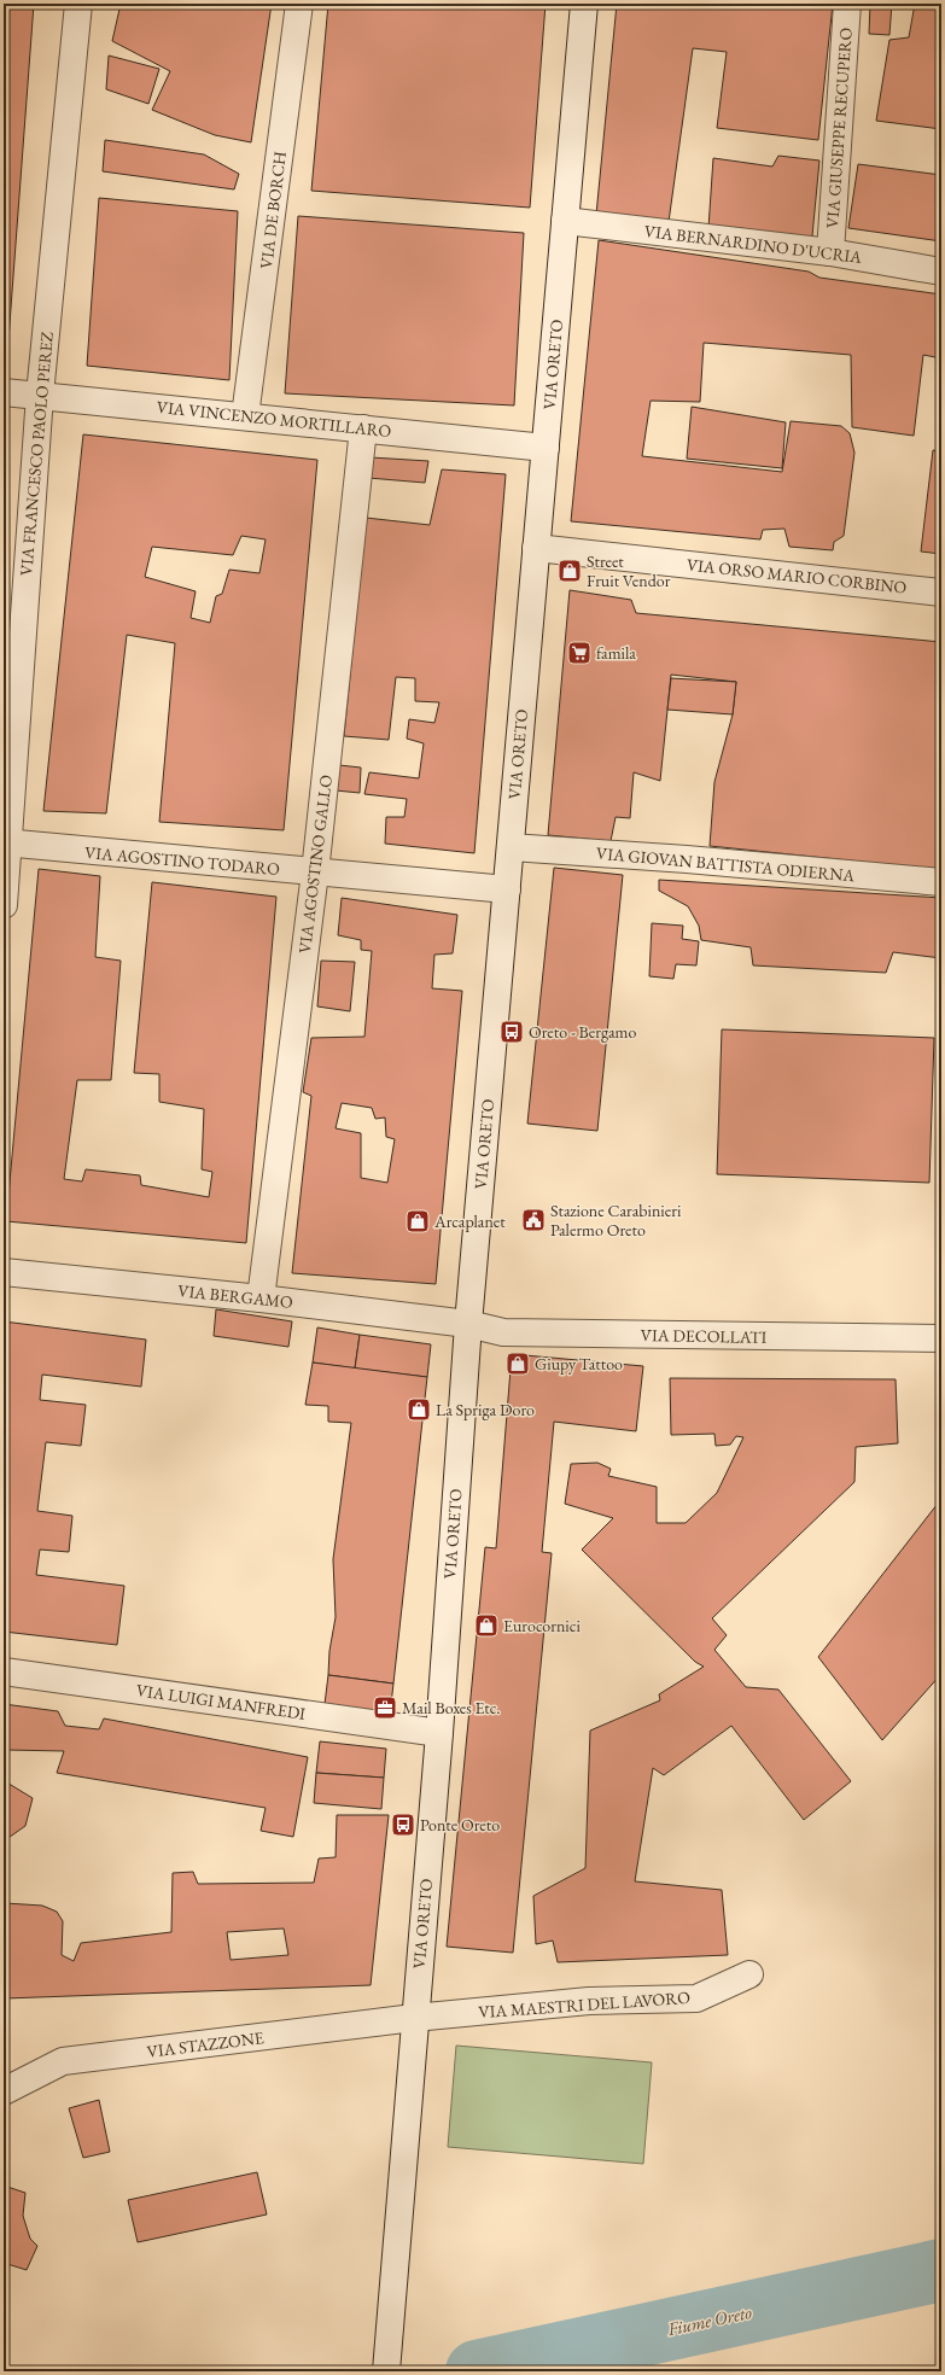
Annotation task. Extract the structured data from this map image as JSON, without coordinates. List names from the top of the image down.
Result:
{
  "streets": {
    "street": [
      "VIA GIUSEPPE RECUPERO",
      "VIA DE BORCH",
      "VIA BERNARDINO D'UCRIA",
      "VIA ORETO",
      "VIA VINCENZO MORTILLARO",
      "VIA FRANCESCO PAOLO PEREZ",
      "VIA ORSO MARIO CORBINO",
      "VIA AGOSTINO TODARO",
      "VIA AGOSTINO GALLO",
      "VIA GIOVAN BATTISTA ODIERNA",
      "VIA BERGAMO",
      "VIA DECOLLATI",
      "VIA LUIGI MANFREDI",
      "VIA MAESTRI DEL LAVORO",
      "VIA STAZZONE"
    ]
  },
  "crossings": [
    ["VIA GIUSEPPE RECUPERO", "VIA BERNARDINO D'UCRIA"],
    ["VIA DE BORCH", "VIA VINCENZO MORTILLARO"],
    ["VIA BERNARDINO D'UCRIA", "VIA ORETO"],
    ["VIA ORETO", "VIA VINCENZO MORTILLARO"],
    ["VIA ORETO", "VIA ORSO MARIO CORBINO"],
    ["VIA ORETO", "VIA AGOSTINO TODARO"],
    ["VIA ORETO", "VIA GIOVAN BATTISTA ODIERNA"],
    ["VIA ORETO", "VIA BERGAMO"],
    ["VIA ORETO", "VIA DECOLLATI"],
    ["VIA ORETO", "VIA LUIGI MANFREDI"],
    ["VIA ORETO", "VIA MAESTRI DEL LAVORO"],
    ["VIA ORETO", "VIA STAZZONE"],
    ["VIA VINCENZO MORTILLARO", "VIA FRANCESCO PAOLO PEREZ"],
    ["VIA VINCENZO MORTILLARO", "VIA AGOSTINO GALLO"],
    ["VIA FRANCESCO PAOLO PEREZ", "VIA AGOSTINO TODARO"],
    ["VIA AGOSTINO TODARO", "VIA AGOSTINO GALLO"],
    ["VIA AGOSTINO GALLO", "VIA BERGAMO"],
    ["VIA BERGAMO", "VIA DECOLLATI"],
    ["VIA MAESTRI DEL LAVORO", "VIA STAZZONE"]
  ],
  "water": ["Fiume Oreto"],
  "places": {
    "shop": [
      "Street Fruit Vendor",
      "Arcaplanet",
      "Giupy Tattoo",
      "La Spriga Doro",
      "Eurocornici"
    ],
    "supermarket": ["famila"],
    "bus stop": ["Oreto - Bergamo", "Ponte Oreto"],
    "public building": ["Stazione Carabinieri Palermo Oreto"],
    "office": ["Mail Boxes Etc."]
  }
}
